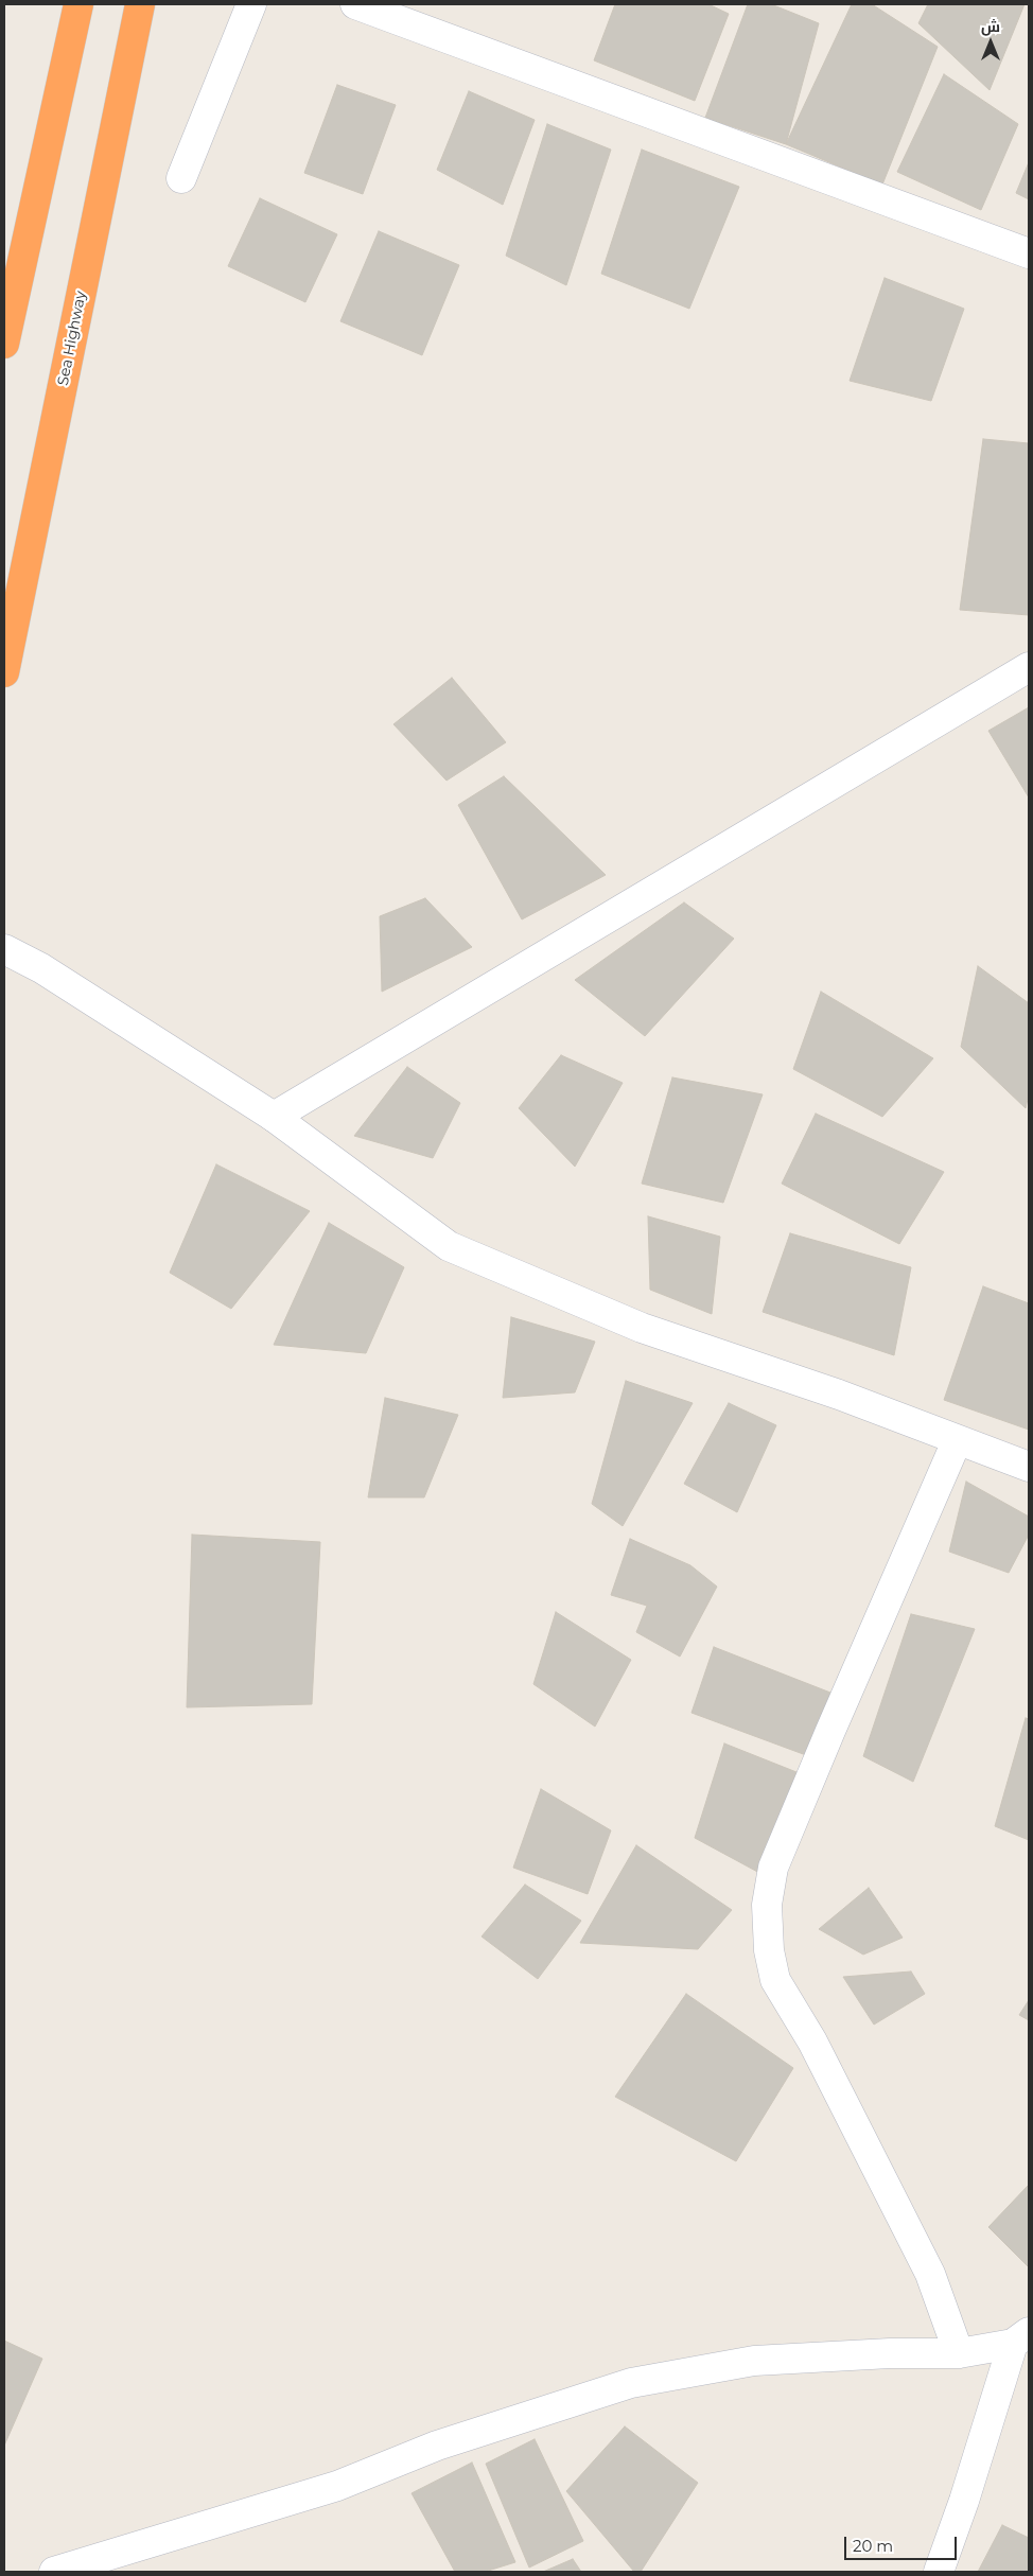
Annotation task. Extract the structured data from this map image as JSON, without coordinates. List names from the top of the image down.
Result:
{
  "streets": {
    "highway": ["Sea Highway"]
  },
  "scale_bar": "20 m",
  "north": "top"
}
